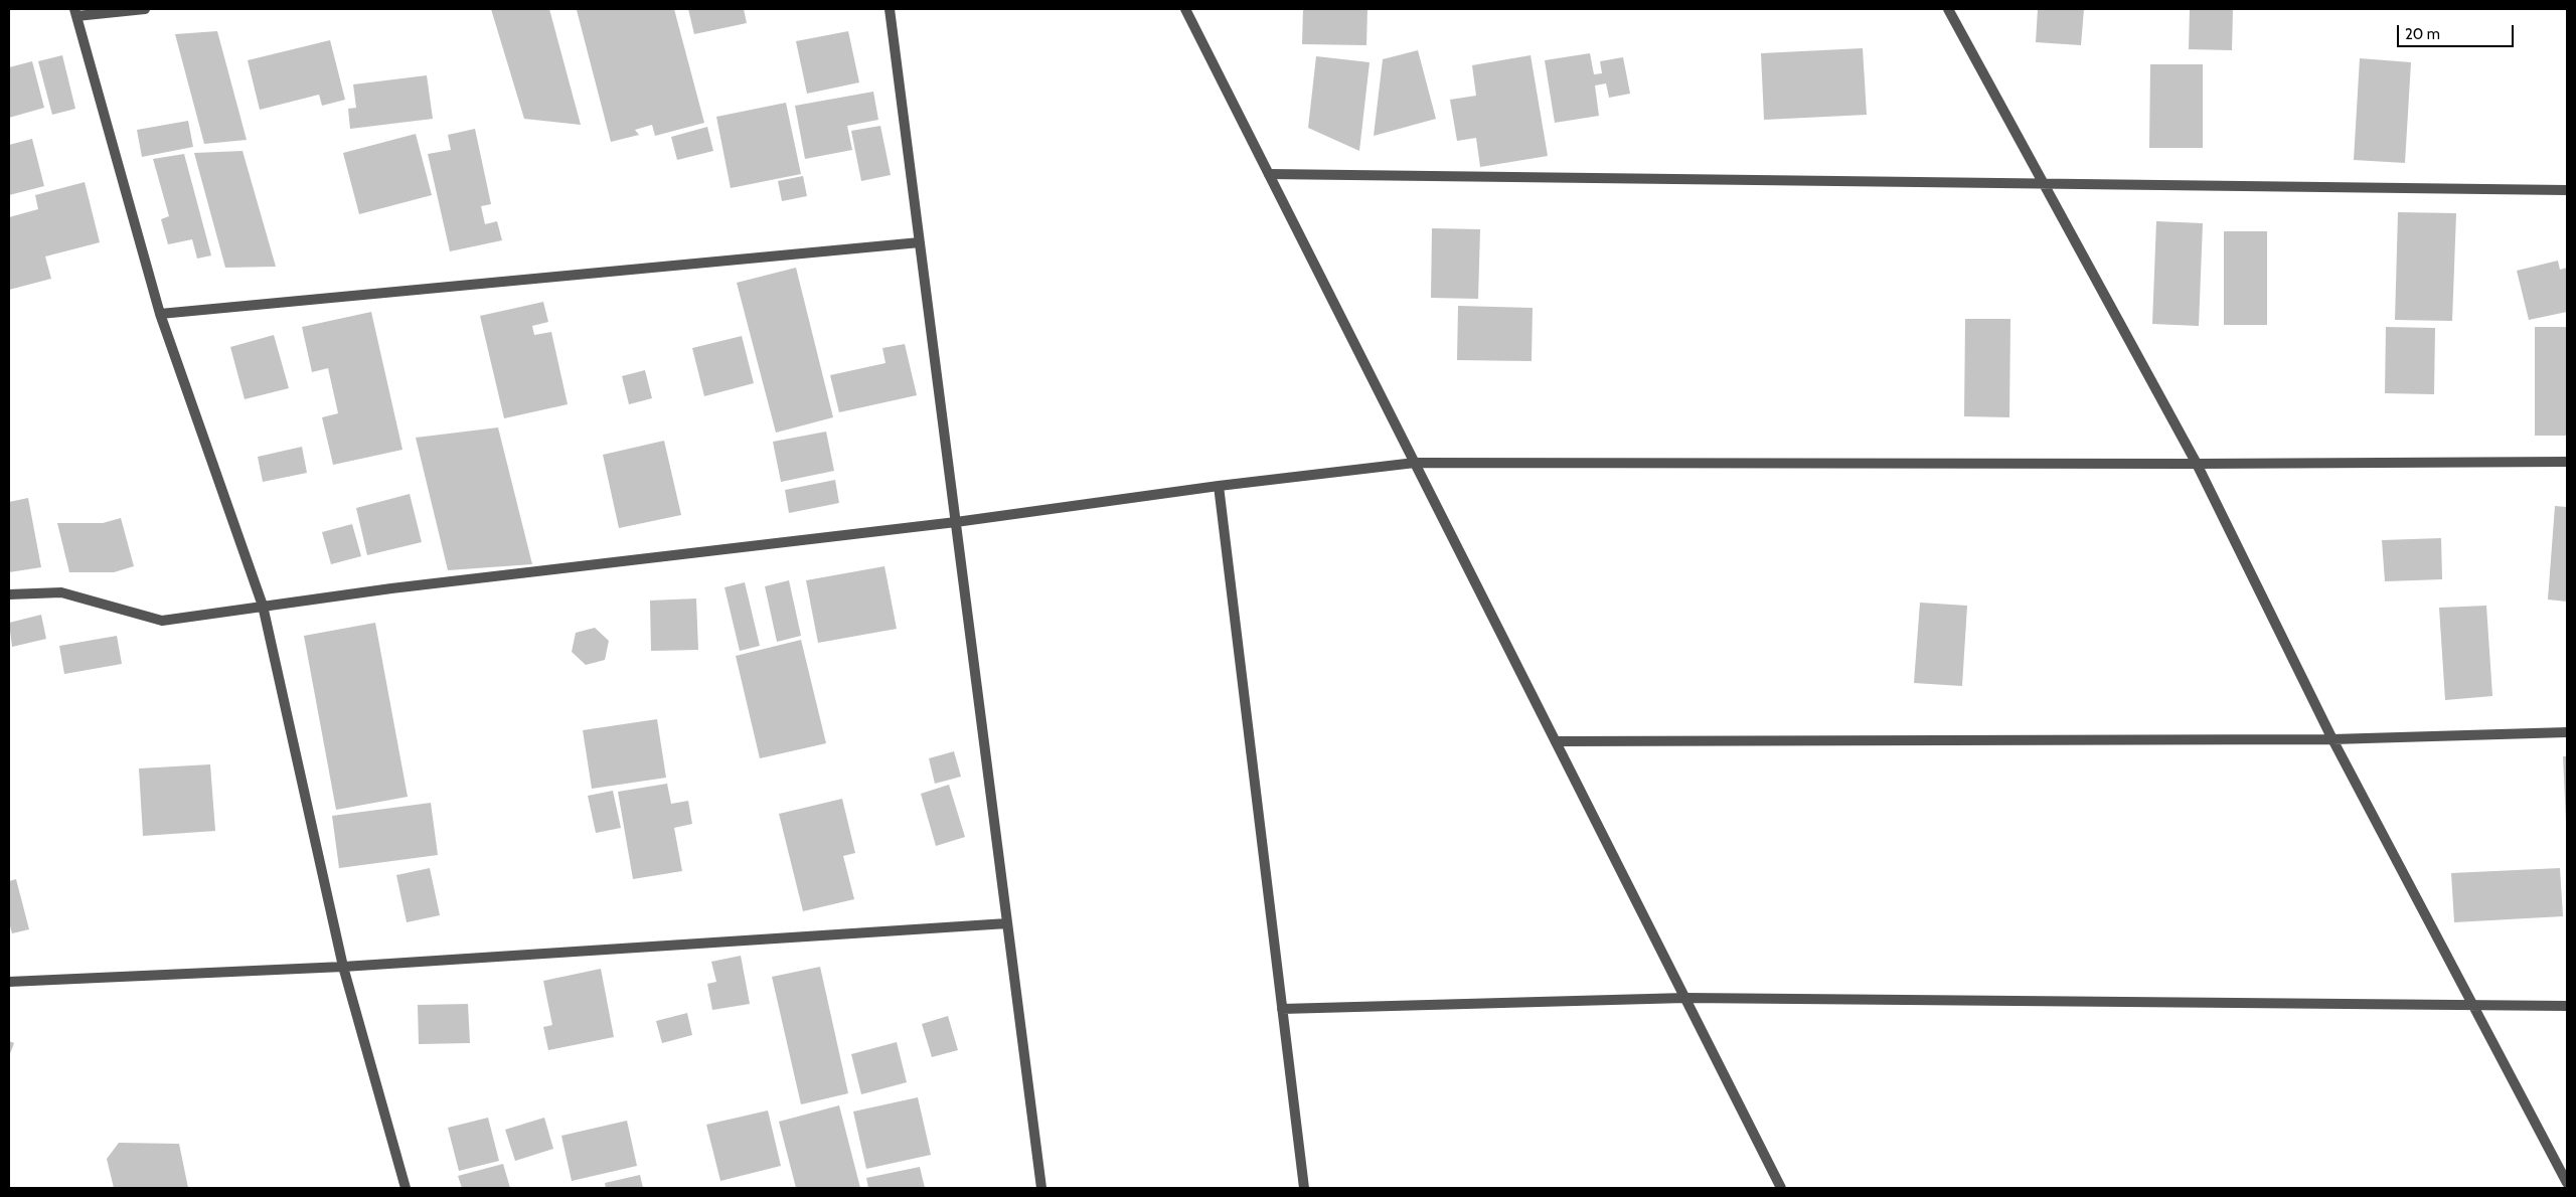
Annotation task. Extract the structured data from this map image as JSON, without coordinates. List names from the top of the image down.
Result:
{
  "scale_bar": "20 m"
}
